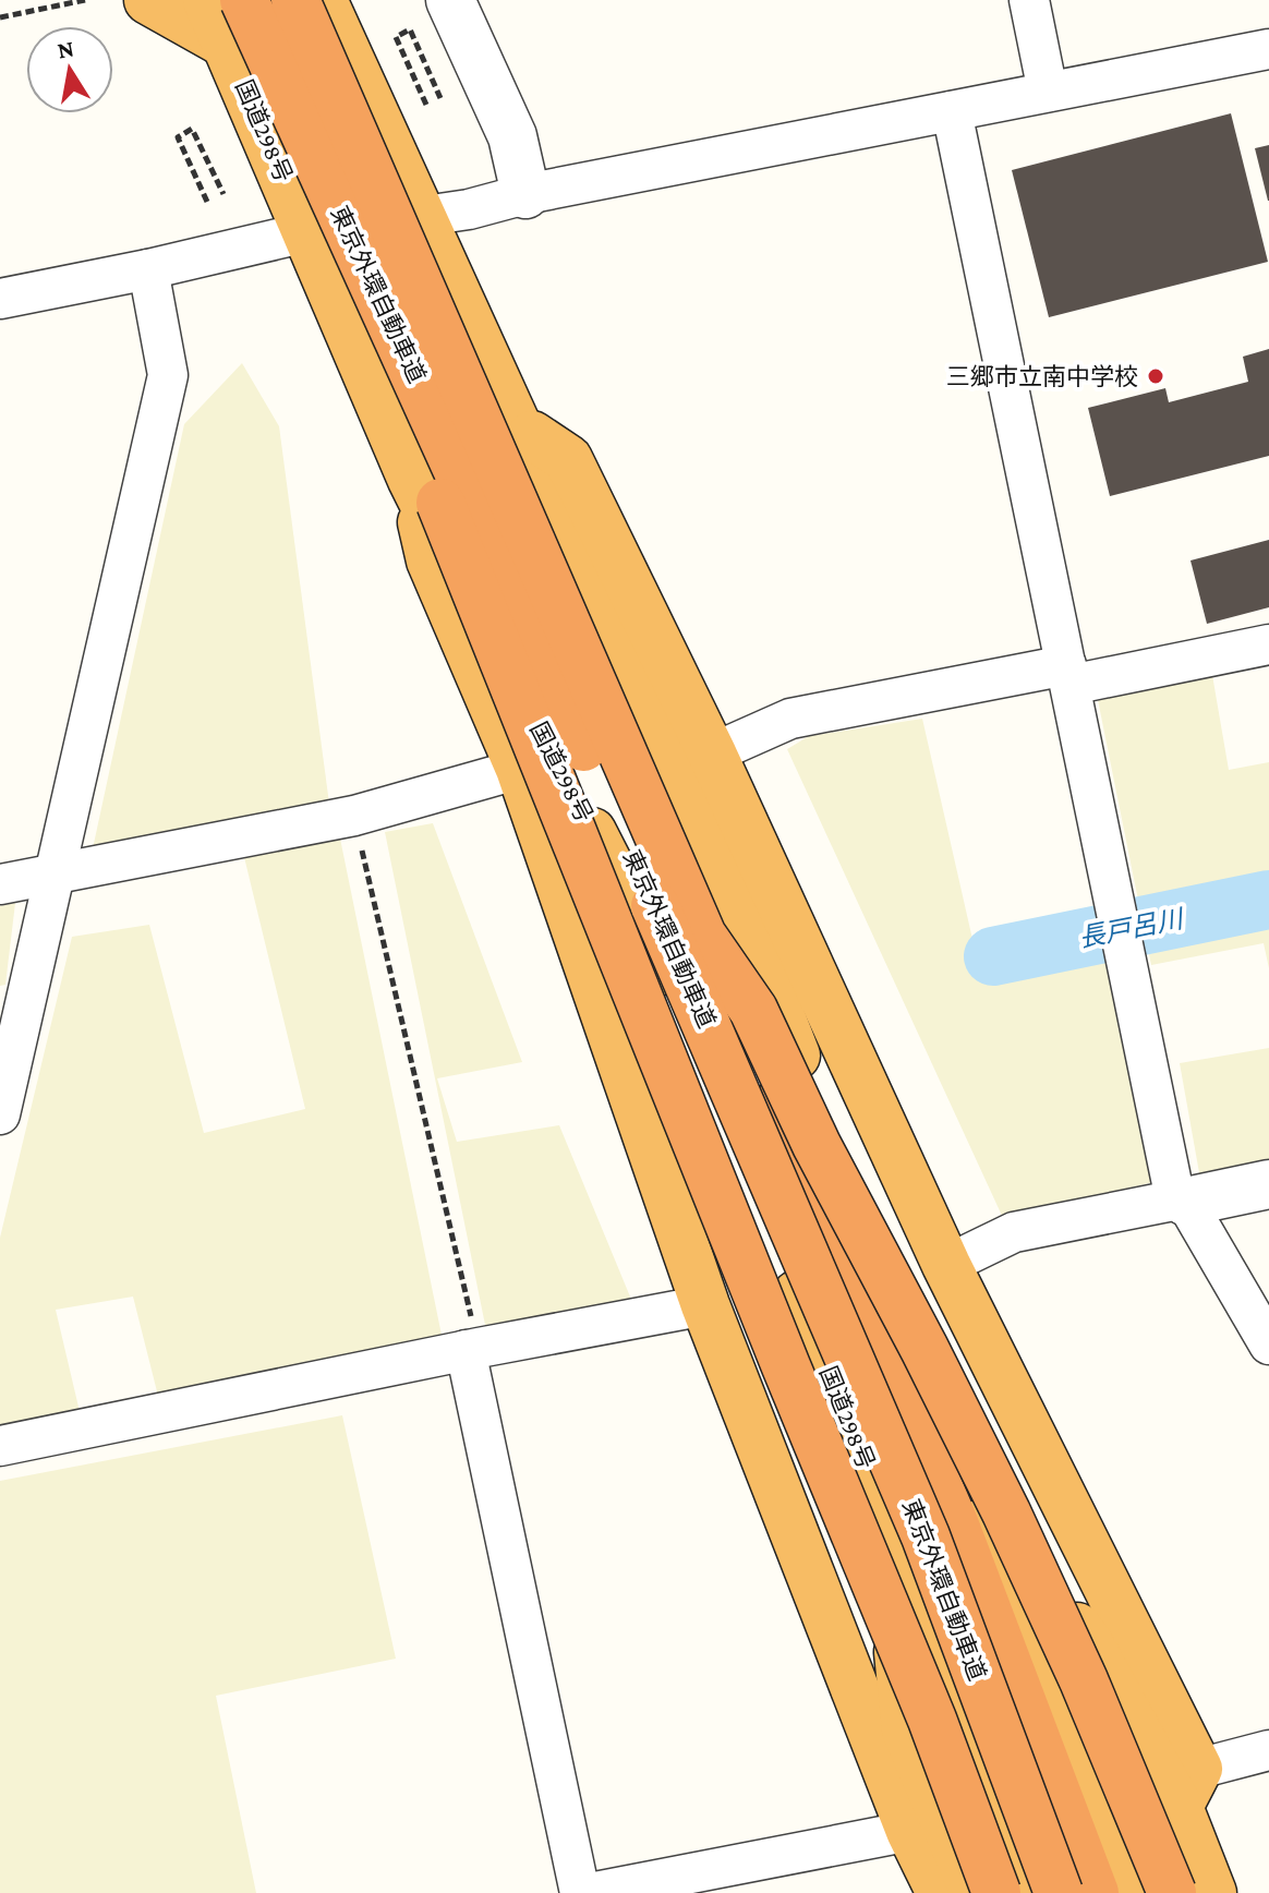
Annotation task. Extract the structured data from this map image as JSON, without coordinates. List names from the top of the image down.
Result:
{
  "streets": {
    "highway": ["国道298号", "東京外環自動車道"]
  },
  "crossings": [
    ["国道298号", "東京外環自動車道"]
  ],
  "water": ["長戸呂川"],
  "places": ["三郷市立南中学校"],
  "north": "top"
}
